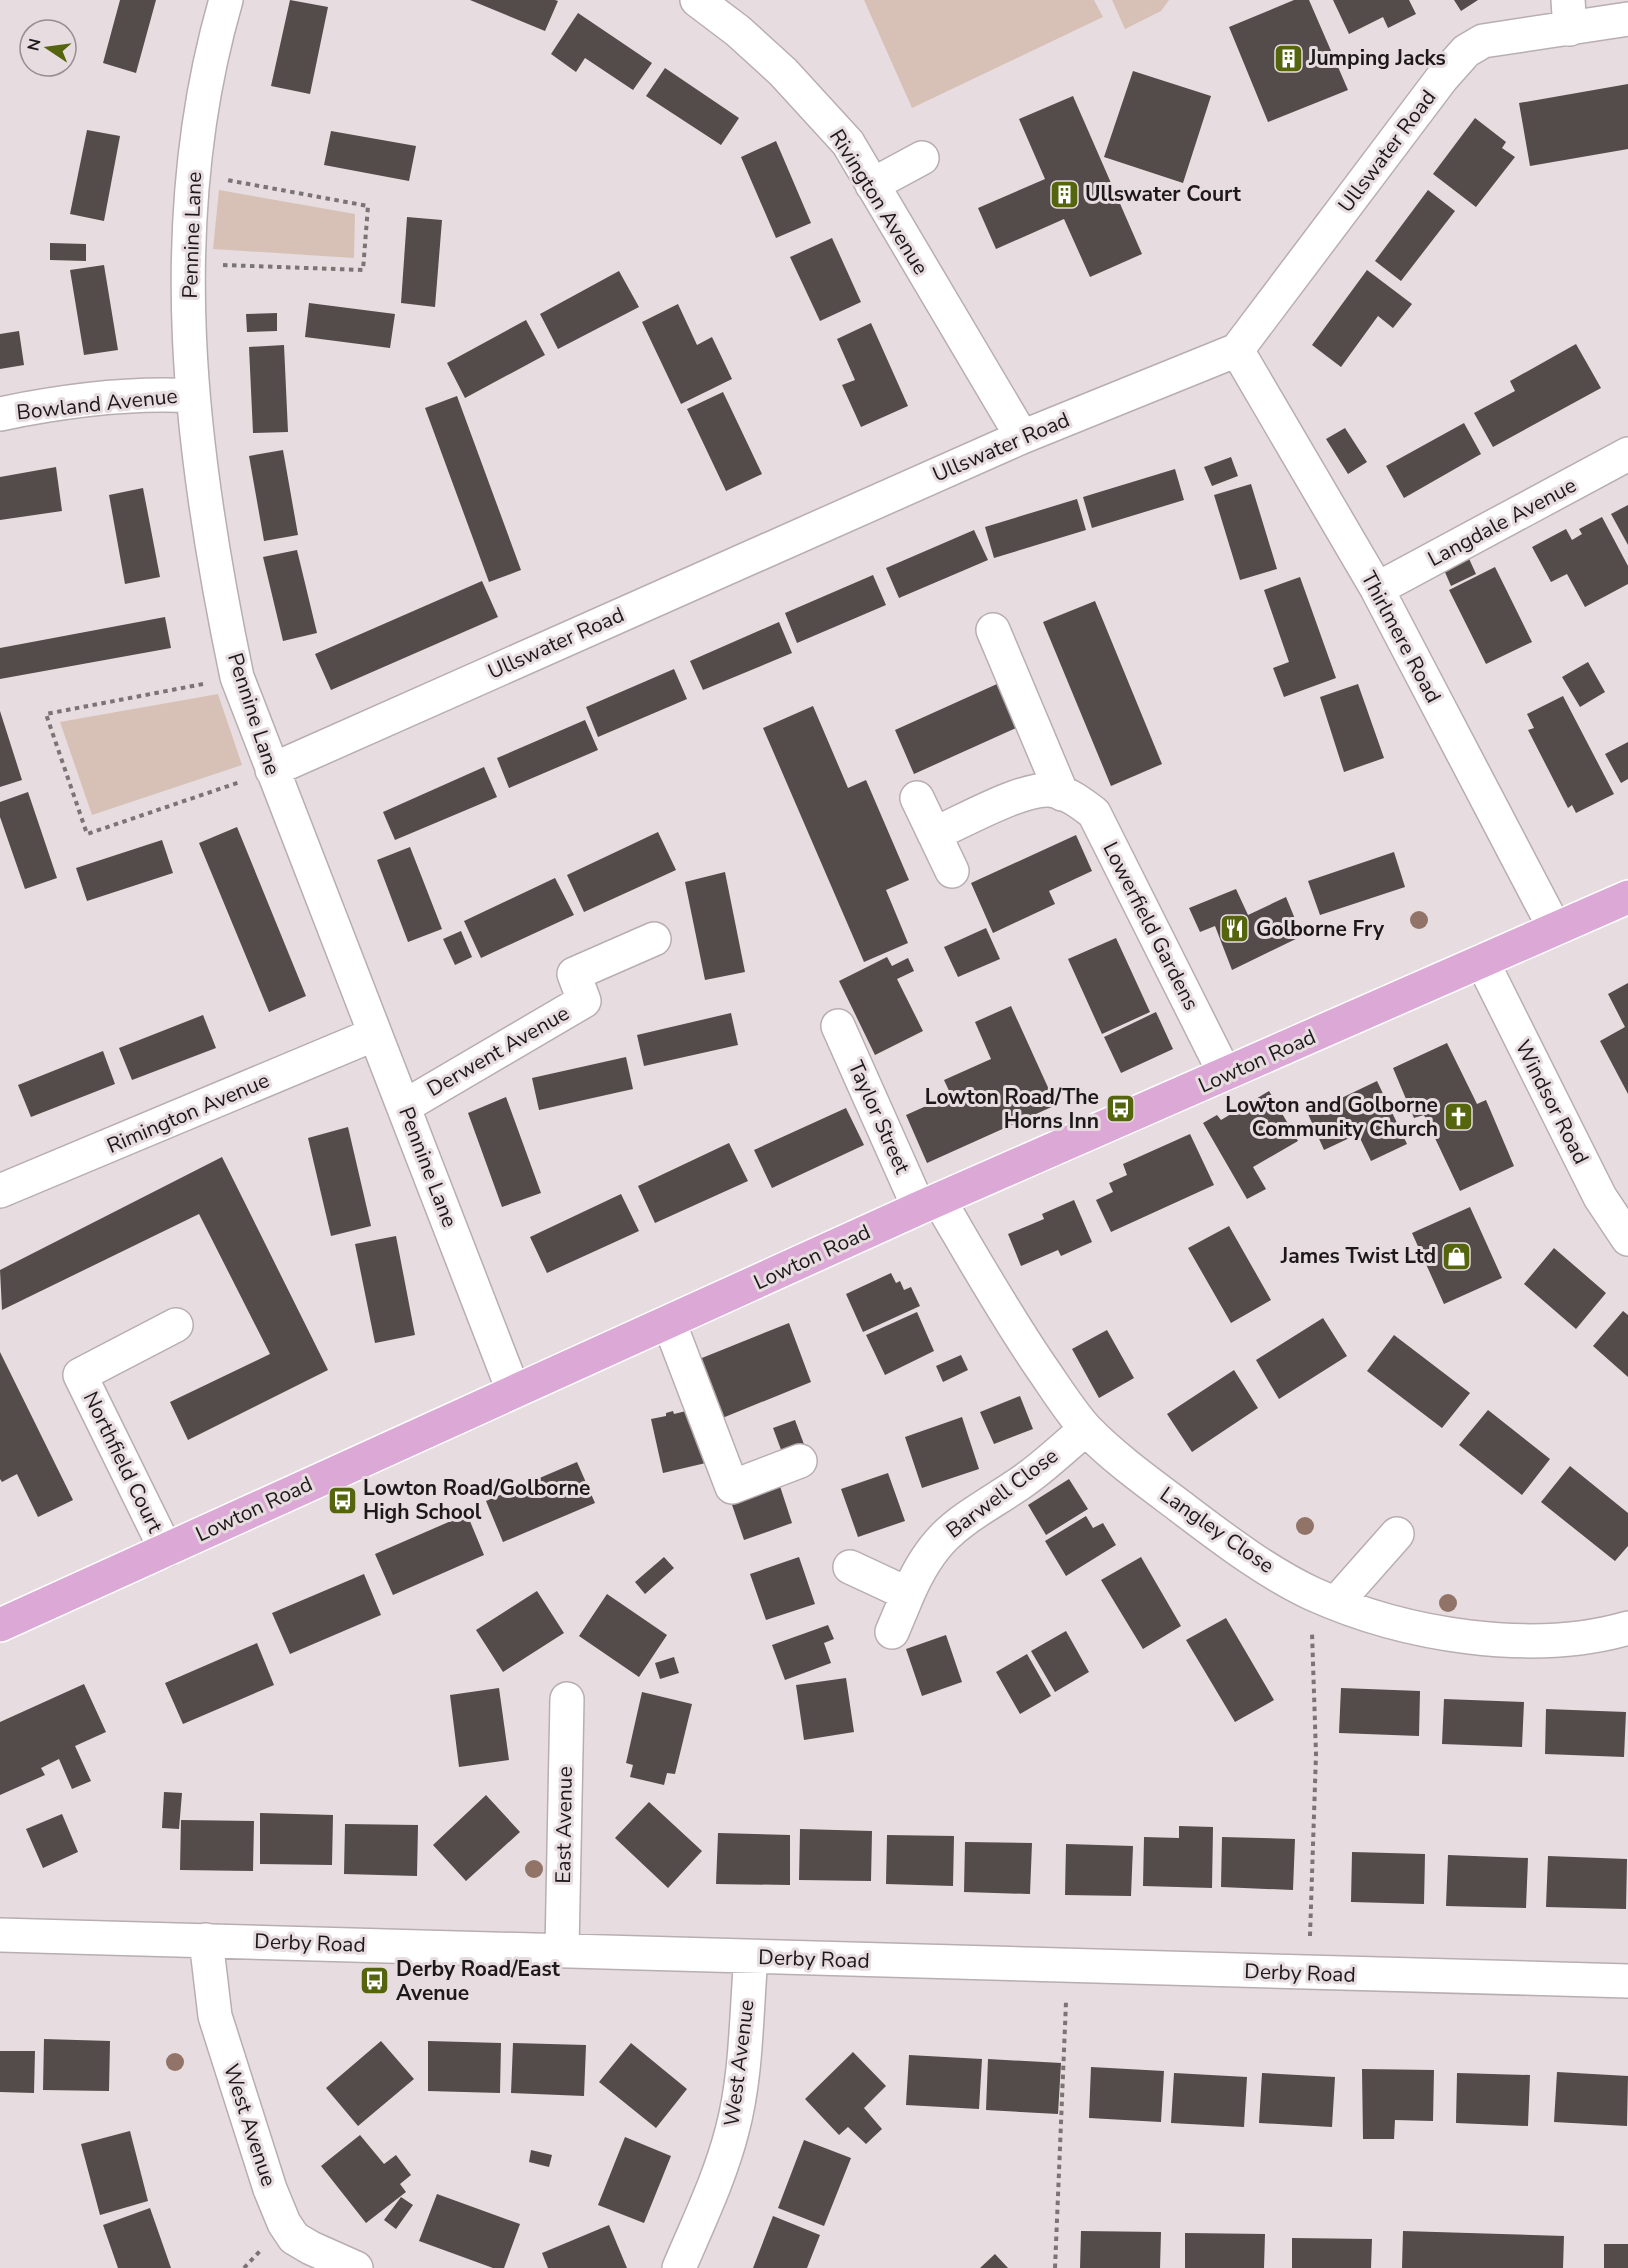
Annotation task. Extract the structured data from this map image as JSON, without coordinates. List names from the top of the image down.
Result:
{
  "streets": {
    "main road": ["Lowton Road"],
    "street": [
      "Ullswater Road",
      "Rivington Avenue",
      "Pennine Lane",
      "Bowland Avenue",
      "Langdale Avenue",
      "Thirlmere Road",
      "Lowerfield Gardens",
      "Derwent Avenue",
      "Windsor Road",
      "Rimington Avenue",
      "Taylor Street",
      "Northfield Court",
      "Barwell Close",
      "Langley Close",
      "East Avenue",
      "Derby Road",
      "West Avenue"
    ]
  },
  "crossings": [
    ["Ullswater Road", "Rivington Avenue"],
    ["Ullswater Road", "Pennine Lane"],
    ["Ullswater Road", "Thirlmere Road"],
    ["Pennine Lane", "Bowland Avenue"],
    ["Pennine Lane", "Derwent Avenue"],
    ["Pennine Lane", "Lowton Road"],
    ["Pennine Lane", "Rimington Avenue"],
    ["Langdale Avenue", "Thirlmere Road"],
    ["Thirlmere Road", "Lowton Road"],
    ["Lowerfield Gardens", "Lowton Road"],
    ["Lowton Road", "Windsor Road"],
    ["Lowton Road", "Taylor Street"],
    ["Lowton Road", "Northfield Court"],
    ["Lowton Road", "Langley Close"],
    ["Taylor Street", "Langley Close"],
    ["Barwell Close", "Langley Close"],
    ["East Avenue", "Derby Road"],
    ["Derby Road", "West Avenue"]
  ],
  "places": {
    "building": ["Jumping Jacks", "Ullswater Court"],
    "restaurant": ["Golborne Fry"],
    "bus stop": ["Lowton Road/The Horns Inn", "Lowton Road/Golborne High School", "Derby Road/East Avenue"],
    "church": ["Lowton and Golborne Community Church"],
    "shop": ["James Twist Ltd"]
  },
  "north": "left"
}
